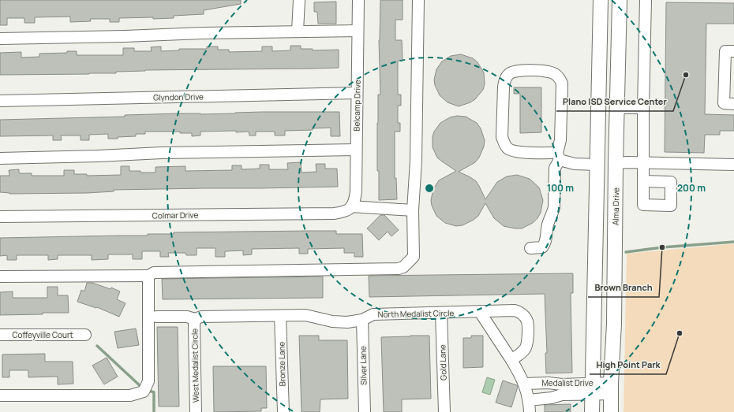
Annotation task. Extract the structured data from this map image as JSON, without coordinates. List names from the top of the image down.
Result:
{
  "streets": {
    "main road": ["Alma Drive"],
    "street": [
      "Glyndon Drive",
      "Belcamp Drive",
      "Colmar Drive",
      "North Medalist Circle",
      "Coffeyville Court",
      "Gold Lane",
      "Bronze Lane",
      "West Medalist Circle",
      "Silver Lane",
      "Medalist Drive"
    ]
  },
  "crossings": [
    ["Glyndon Drive", "Belcamp Drive"],
    ["Belcamp Drive", "Colmar Drive"],
    ["Alma Drive", "Medalist Drive"],
    ["North Medalist Circle", "Gold Lane"],
    ["North Medalist Circle", "Bronze Lane"],
    ["North Medalist Circle", "West Medalist Circle"],
    ["North Medalist Circle", "Silver Lane"]
  ],
  "places": ["Plano ISD Service Center", "Brown Branch", "High Point Park"],
  "rings": ["100 m", "200 m"]
}
